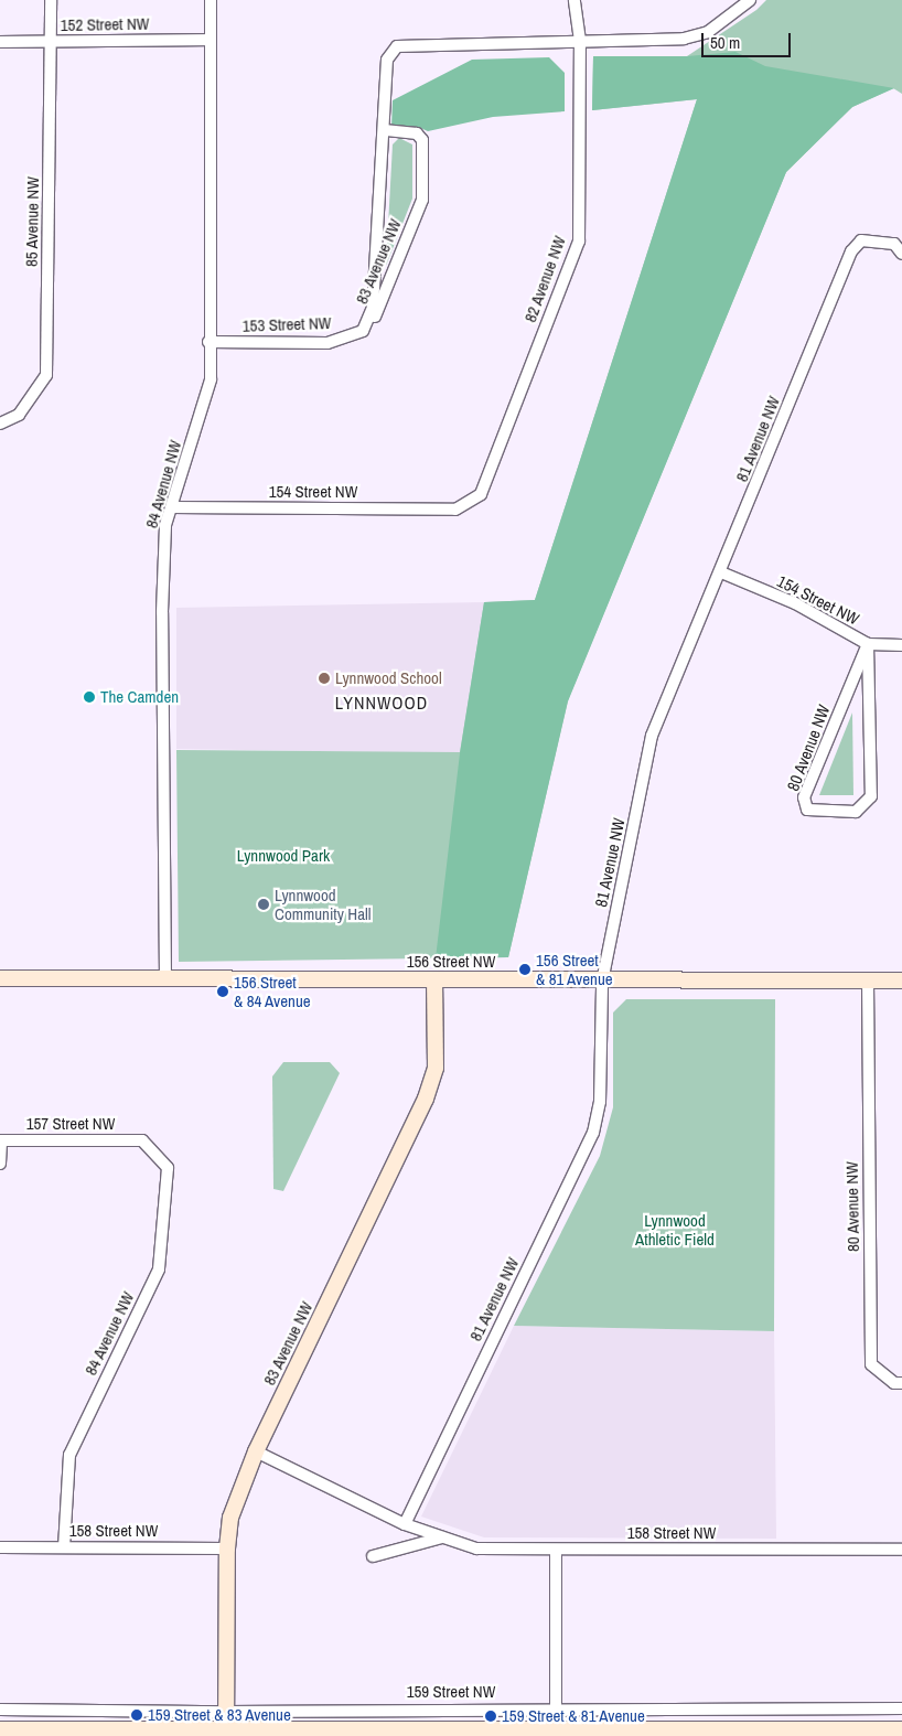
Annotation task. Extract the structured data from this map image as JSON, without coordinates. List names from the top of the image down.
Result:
{
  "streets": {
    "street": [
      "152 Street NW",
      "85 Avenue NW",
      "83 Avenue NW",
      "82 Avenue NW",
      "153 Street NW",
      "81 Avenue NW",
      "84 Avenue NW",
      "154 Street NW",
      "80 Avenue NW",
      "156 Street NW",
      "157 Street NW",
      "158 Street NW",
      "159 Street NW"
    ]
  },
  "crossings": [
    ["152 Street NW", "85 Avenue NW"],
    ["152 Street NW", "84 Avenue NW"],
    ["83 Avenue NW", "82 Avenue NW"],
    ["83 Avenue NW", "153 Street NW"],
    ["83 Avenue NW", "156 Street NW"],
    ["83 Avenue NW", "158 Street NW"],
    ["83 Avenue NW", "159 Street NW"],
    ["82 Avenue NW", "154 Street NW"],
    ["153 Street NW", "84 Avenue NW"],
    ["81 Avenue NW", "154 Street NW"],
    ["81 Avenue NW", "156 Street NW"],
    ["81 Avenue NW", "158 Street NW"],
    ["84 Avenue NW", "154 Street NW"],
    ["84 Avenue NW", "156 Street NW"],
    ["84 Avenue NW", "157 Street NW"],
    ["84 Avenue NW", "158 Street NW"],
    ["154 Street NW", "80 Avenue NW"],
    ["80 Avenue NW", "156 Street NW"]
  ],
  "districts": ["LYNNWOOD"],
  "parks": ["Lynnwood Park", "Lynnwood Athletic Field"],
  "places": [
    "Lynnwood School",
    "The Camden",
    "Lynnwood Community Hall",
    "156 Street & 81 Avenue",
    "156 Street & 84 Avenue",
    "159 Street & 83 Avenue",
    "159 Street & 81 Avenue"
  ],
  "scale_bar": "50 m"
}
